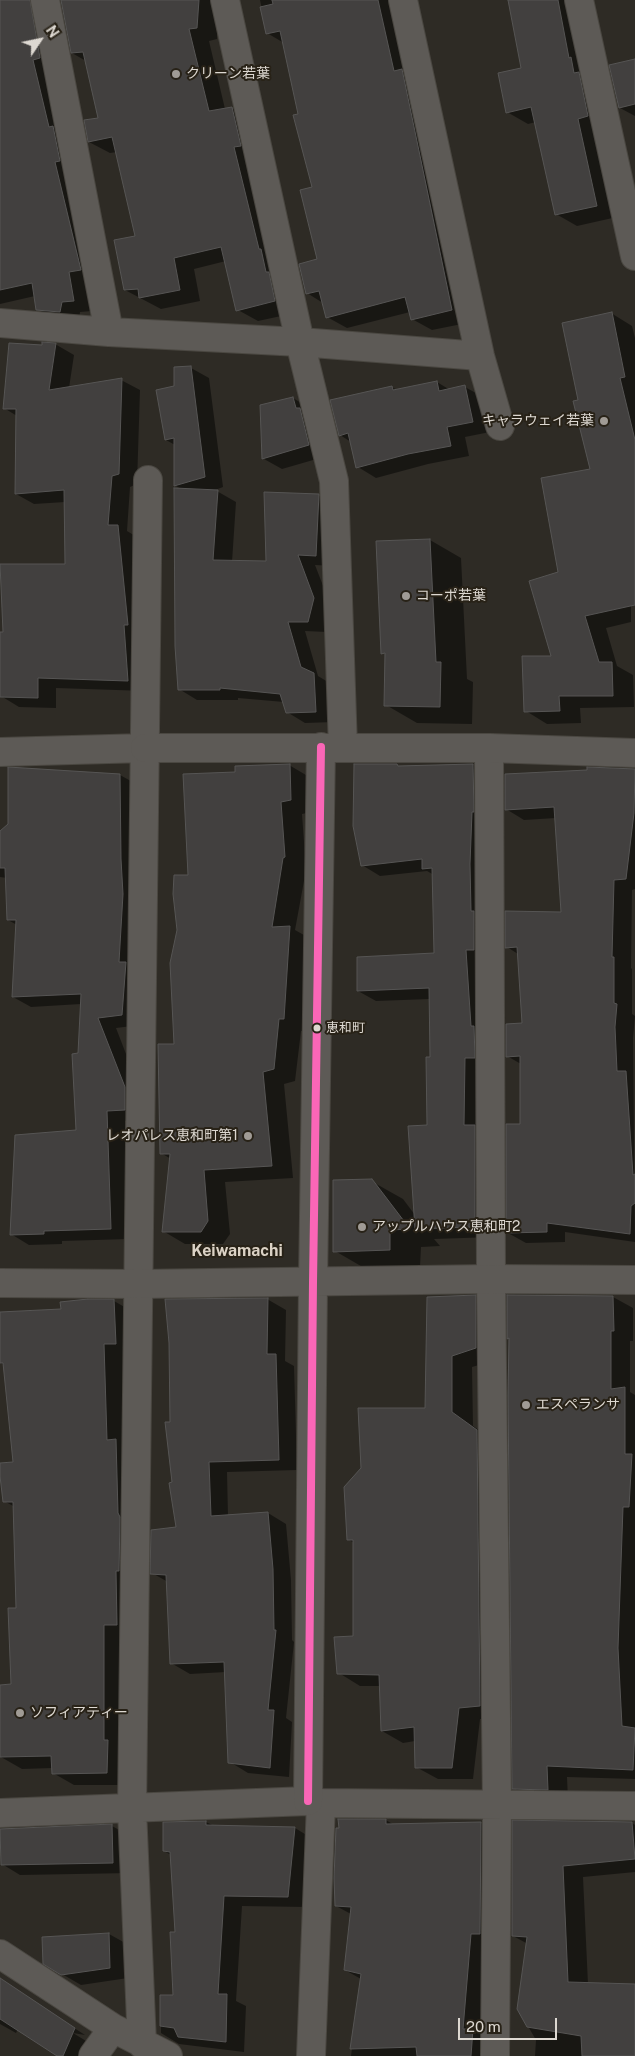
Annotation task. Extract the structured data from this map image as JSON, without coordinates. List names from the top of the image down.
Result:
{
  "districts": ["Keiwamachi"],
  "places": [
    "クリーン若葉",
    "キャラウェイ若葉",
    "コーポ若葉",
    "恵和町",
    "レオパレス恵和町第1",
    "アップルハウス恵和町2",
    "エスペランサ",
    "ソフィアティー"
  ],
  "scale_bar": "20 m",
  "north": "top right"
}
